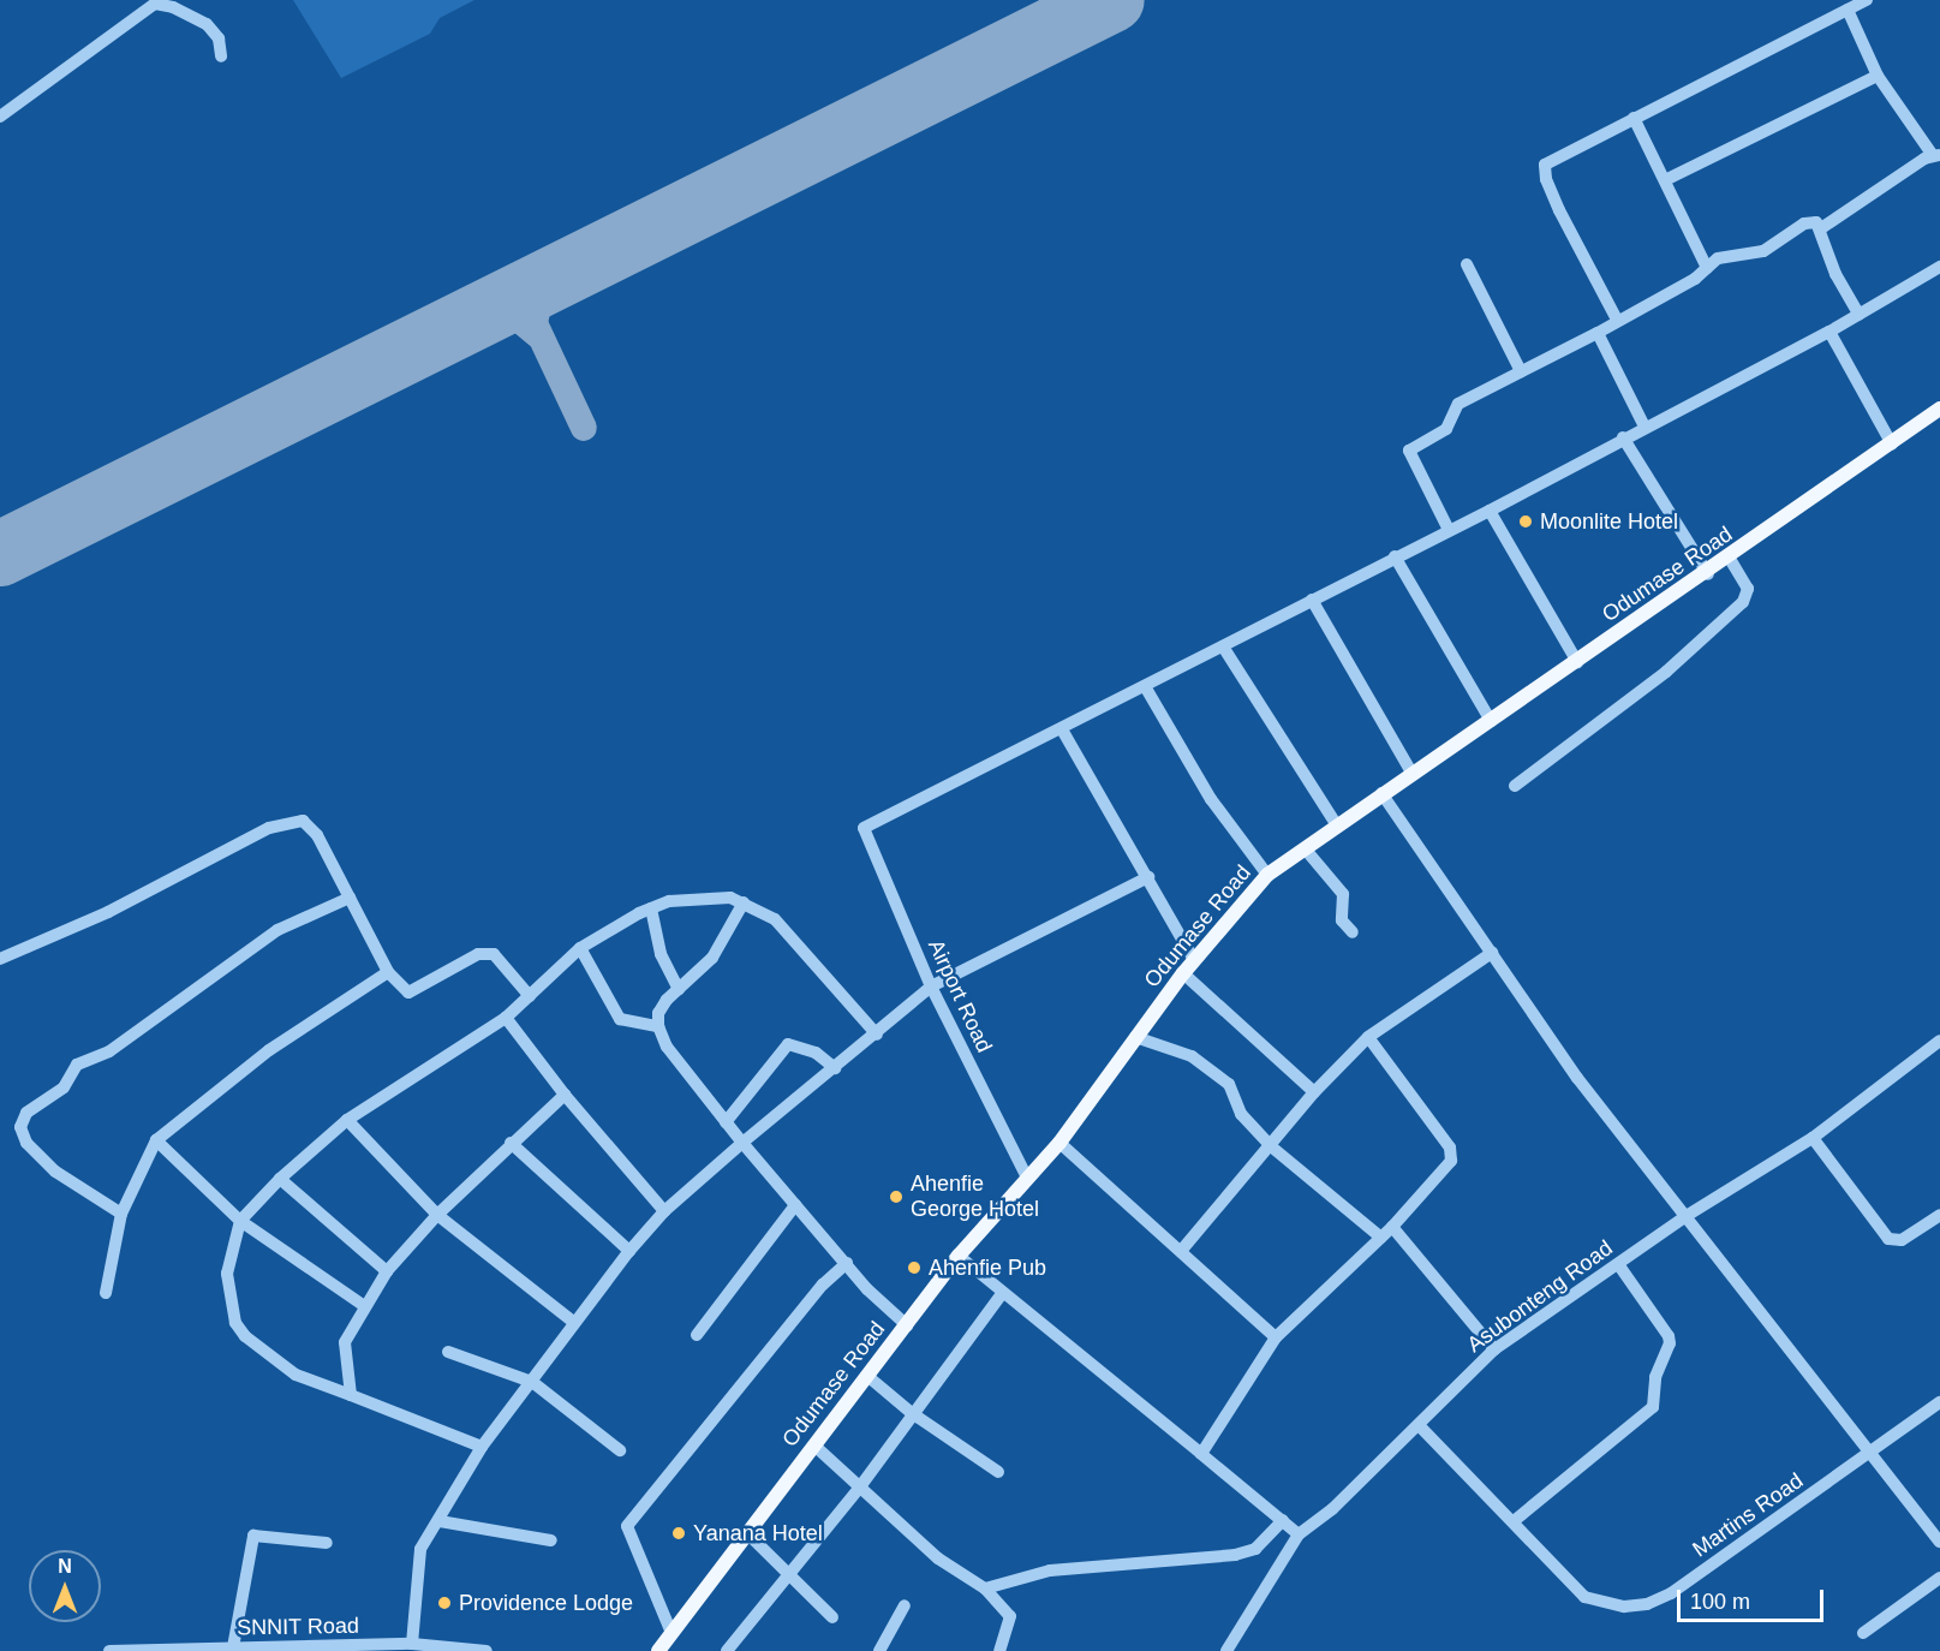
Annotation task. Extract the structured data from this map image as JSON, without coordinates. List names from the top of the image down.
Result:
{
  "streets": {
    "main road": ["Odumase Road"],
    "street": [
      "Airport Road",
      "Asubonteng Road",
      "Martins Road",
      "SNNIT Road"
    ]
  },
  "crossings": [
    ["Odumase Road", "Airport Road"],
    ["Asubonteng Road", "Martins Road"]
  ],
  "places": [
    "Moonlite Hotel",
    "Ahenfie George Hotel",
    "Ahenfie Pub",
    "Yanana Hotel",
    "Providence Lodge"
  ],
  "scale_bar": "100 m",
  "north": "top"
}
